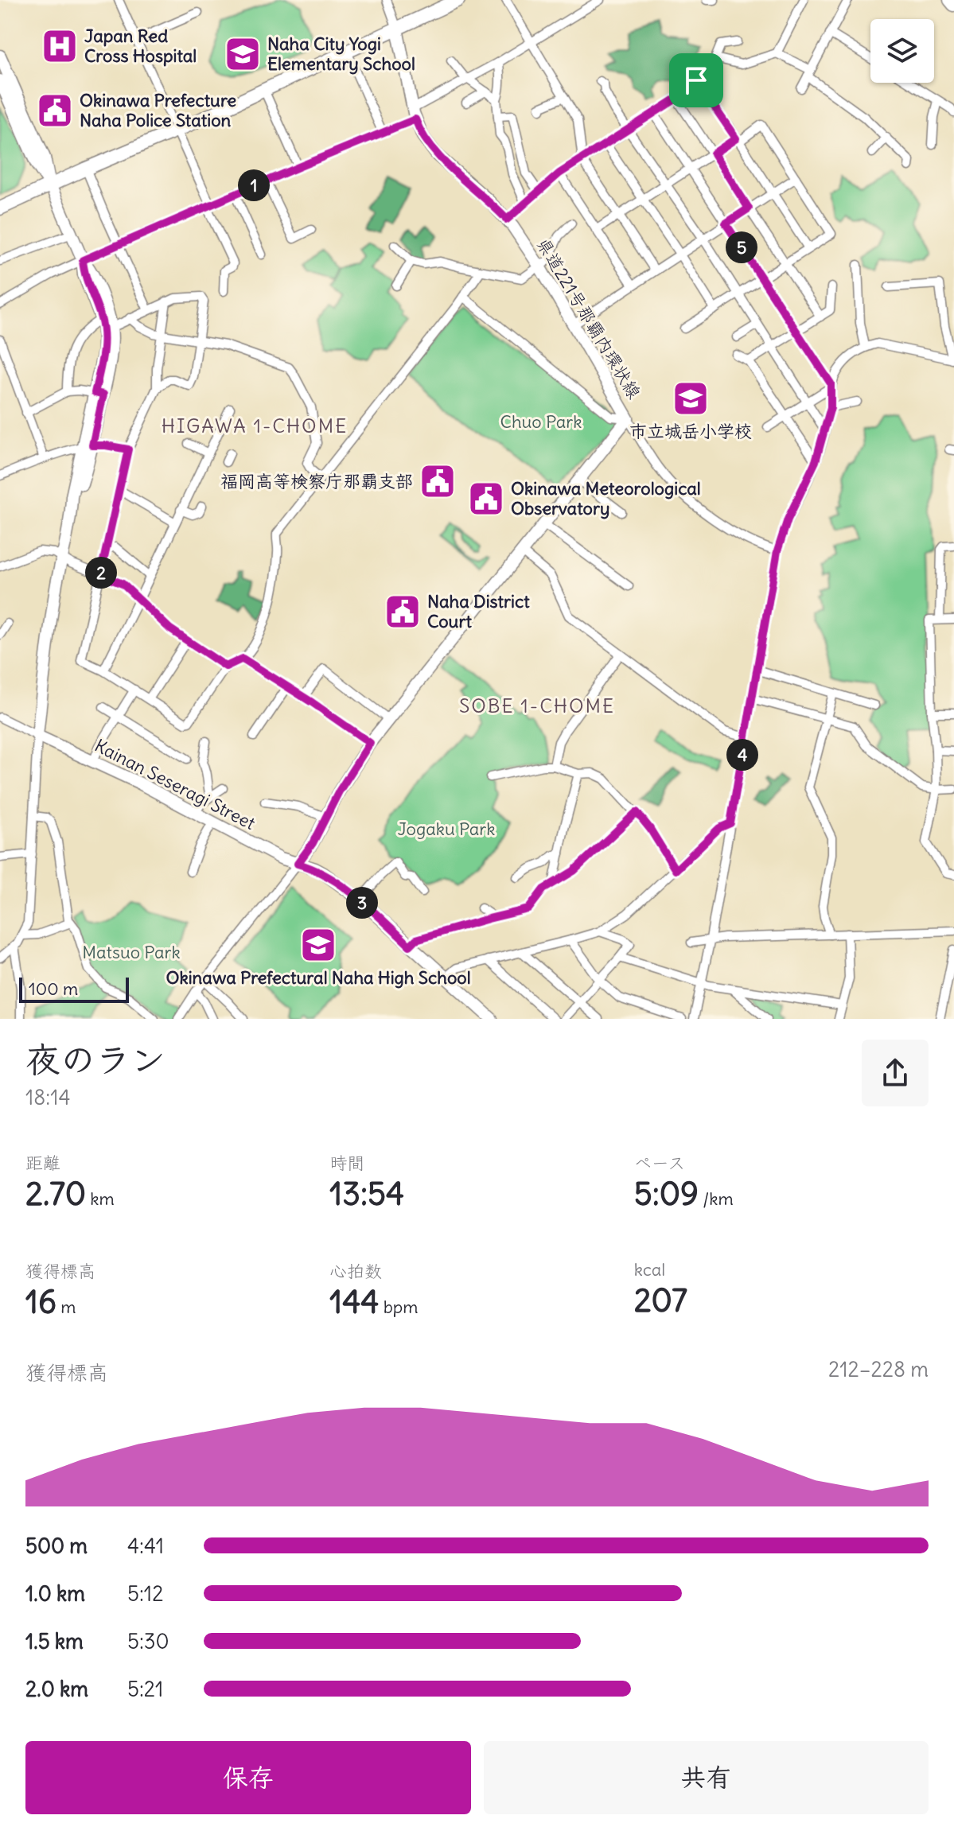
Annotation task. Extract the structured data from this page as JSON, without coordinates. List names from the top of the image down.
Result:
{
  "streets": {
    "main road": ["県道221号那覇内環状線", "Kainan Seseragi Street"]
  },
  "crossings": [
    ["県道221号那覇内環状線", "Kainan Seseragi Street"]
  ],
  "districts": ["HIGAWA 1-CHOME", "SOBE 1-CHOME"],
  "parks": ["Chuo Park", "Jogaku Park", "Matsuo Park"],
  "places": {
    "hospital": ["Japan Red Cross Hospital"],
    "school or university": ["Naha City Yogi Elementary School", "市立城岳小学校", "Okinawa Prefectural Naha High School"],
    "public building": [
      "Okinawa Prefecture Naha Police Station",
      "福岡高等検察庁那覇支部",
      "Okinawa Meteorological Observatory",
      "Naha District Court"
    ]
  },
  "scale_bar": "100 m",
  "page": {
    "pins": [
      "1",
      "5",
      "2",
      "4",
      "3"
    ],
    "scale": "100 m",
    "heading": ["夜のラン", "18:14"],
    "stats": [
      ["距離", "2.70 km"],
      ["時間", "13:54"],
      ["ペース", "5:09 /km"],
      ["獲得標高", "16 m"],
      ["心拍数", "144 bpm"],
      ["kcal", "207"]
    ],
    "chart": ["獲得標高", "212–228 m"],
    "list": [
      {
        "name": "500 m",
        "note": "4:41"
      },
      {
        "name": "1.0 km",
        "note": "5:12"
      },
      {
        "name": "1.5 km",
        "note": "5:30"
      },
      {
        "name": "2.0 km",
        "note": "5:21"
      }
    ],
    "buttons": ["保存", "共有"]
  }
}
